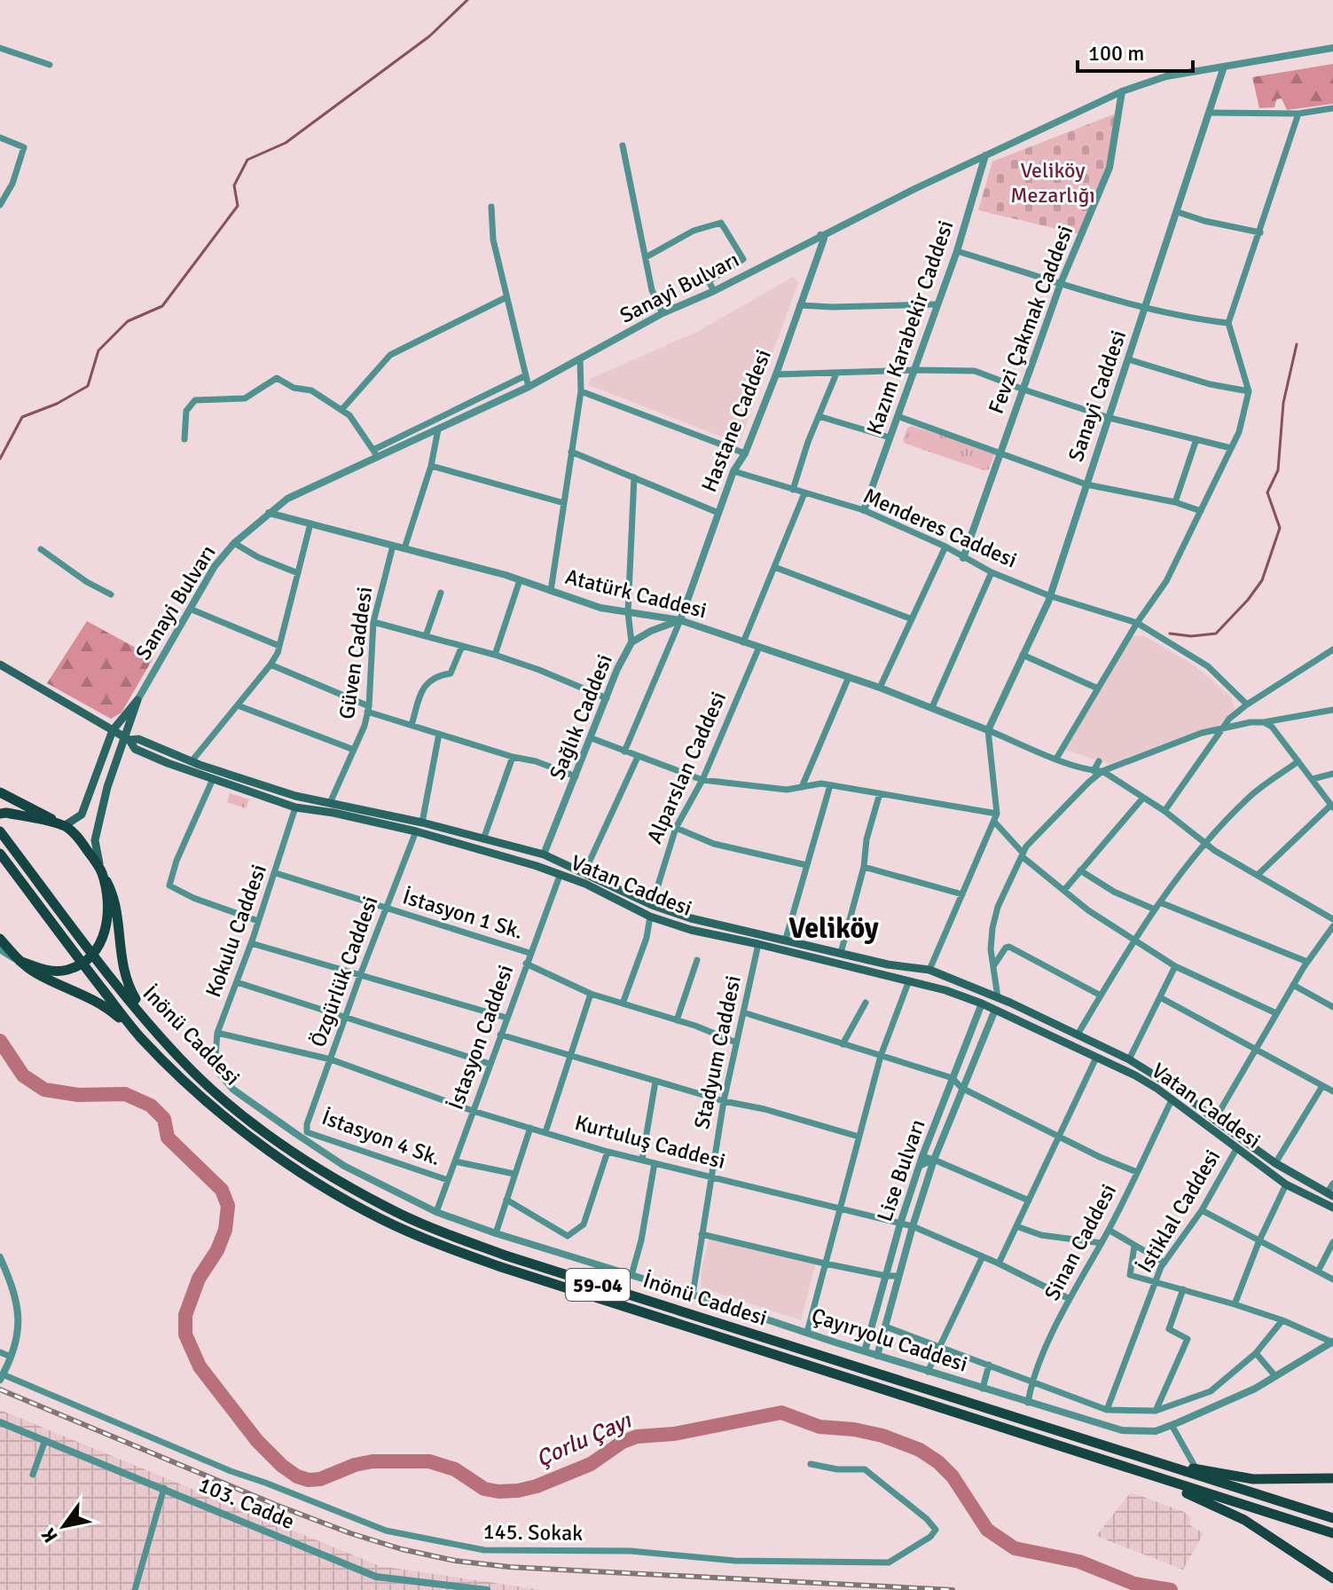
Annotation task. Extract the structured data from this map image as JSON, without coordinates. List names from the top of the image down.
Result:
{
  "streets": {
    "main road": ["Vatan Caddesi", "İnönü Caddesi", "59-04"],
    "street": [
      "Sanayi Bulvarı",
      "Fevzi Çakmak Caddesi",
      "Kazım Karabekir Caddesi",
      "Sanayi Caddesi",
      "Hastane Caddesi",
      "Menderes Caddesi",
      "Atatürk Caddesi",
      "Güven Caddesi",
      "Sağlık Caddesi",
      "Alparslan Caddesi",
      "İstasyon 1 Sk.",
      "Kokulu Caddesi",
      "Özgürlük Caddesi",
      "İstasyon Caddesi",
      "Stadyum Caddesi",
      "İstasyon 4 Sk.",
      "Kurtuluş Caddesi",
      "Lise Bulvarı",
      "İstiklal Caddesi",
      "Sinan Caddesi",
      "Çayıryolu Caddesi",
      "103. Cadde",
      "145. Sokak"
    ]
  },
  "crossings": [
    ["Sanayi Bulvarı", "Fevzi Çakmak Caddesi"],
    ["Sanayi Bulvarı", "Kazım Karabekir Caddesi"],
    ["Sanayi Bulvarı", "Sanayi Caddesi"],
    ["Sanayi Bulvarı", "Hastane Caddesi"],
    ["Sanayi Bulvarı", "Atatürk Caddesi"],
    ["Fevzi Çakmak Caddesi", "Menderes Caddesi"],
    ["Kazım Karabekir Caddesi", "Menderes Caddesi"],
    ["Sanayi Caddesi", "Menderes Caddesi"],
    ["Sanayi Caddesi", "Atatürk Caddesi"],
    ["Hastane Caddesi", "Menderes Caddesi"],
    ["Hastane Caddesi", "Atatürk Caddesi"],
    ["Hastane Caddesi", "Sağlık Caddesi"],
    ["Atatürk Caddesi", "Güven Caddesi"],
    ["Atatürk Caddesi", "Sağlık Caddesi"],
    ["Atatürk Caddesi", "Alparslan Caddesi"],
    ["Güven Caddesi", "Vatan Caddesi"],
    ["Sağlık Caddesi", "Vatan Caddesi"],
    ["Alparslan Caddesi", "Vatan Caddesi"],
    ["Vatan Caddesi", "Kokulu Caddesi"],
    ["Vatan Caddesi", "Özgürlük Caddesi"],
    ["Vatan Caddesi", "İstasyon Caddesi"],
    ["Vatan Caddesi", "Stadyum Caddesi"],
    ["Vatan Caddesi", "Lise Bulvarı"],
    ["Vatan Caddesi", "İstiklal Caddesi"],
    ["Vatan Caddesi", "Sinan Caddesi"],
    ["İstasyon 1 Sk.", "Kokulu Caddesi"],
    ["İstasyon 1 Sk.", "Özgürlük Caddesi"],
    ["İstasyon 1 Sk.", "İstasyon Caddesi"],
    ["Kokulu Caddesi", "Kurtuluş Caddesi"],
    ["Kokulu Caddesi", "Çayıryolu Caddesi"],
    ["Özgürlük Caddesi", "İstasyon 4 Sk."],
    ["Özgürlük Caddesi", "Kurtuluş Caddesi"],
    ["İstasyon Caddesi", "İstasyon 4 Sk."],
    ["İstasyon Caddesi", "Kurtuluş Caddesi"],
    ["İstasyon Caddesi", "Çayıryolu Caddesi"],
    ["Stadyum Caddesi", "Kurtuluş Caddesi"],
    ["Stadyum Caddesi", "Çayıryolu Caddesi"],
    ["Kurtuluş Caddesi", "Lise Bulvarı"],
    ["Kurtuluş Caddesi", "Sinan Caddesi"],
    ["Lise Bulvarı", "Çayıryolu Caddesi"],
    ["Sinan Caddesi", "Çayıryolu Caddesi"]
  ],
  "districts": ["Veliköy"],
  "water": ["Çorlu Çayı"],
  "parks": ["Veliköy Mezarlığı"],
  "scale_bar": "100 m",
  "north": "bottom left"
}
